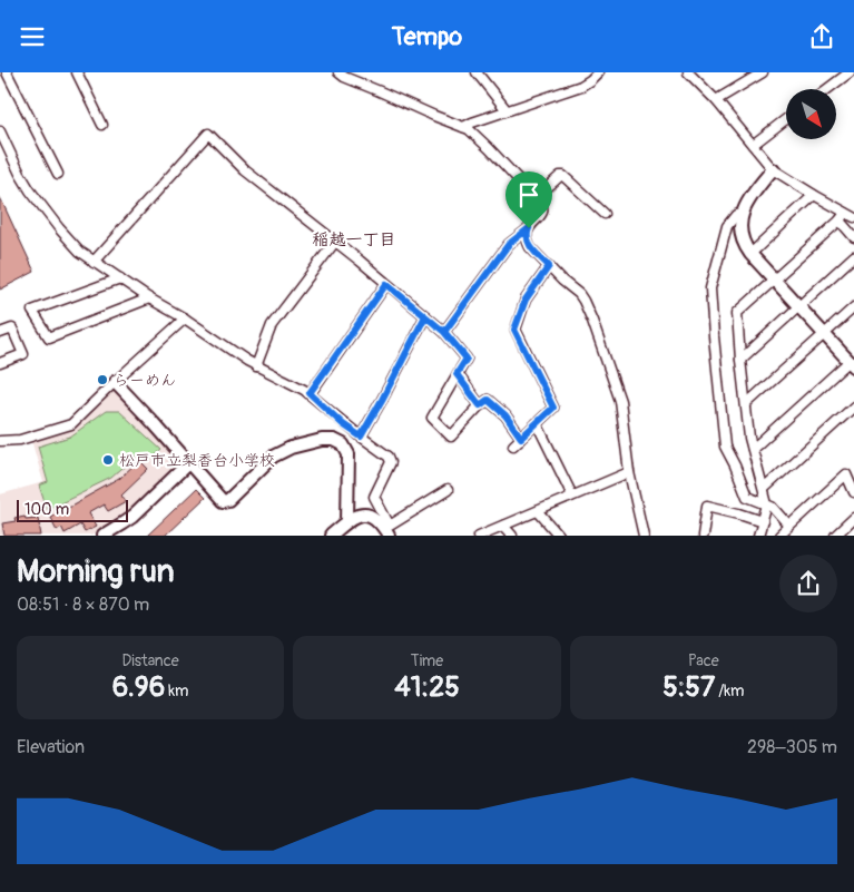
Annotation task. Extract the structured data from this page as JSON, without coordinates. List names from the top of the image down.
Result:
{
  "districts": ["稲越一丁目"],
  "places": ["らーめん", "松戸市立梨香台小学校"],
  "scale_bar": "100 m",
  "north": "bottom right",
  "page": {
    "header": "Tempo",
    "scale": "100 m",
    "heading": ["Morning run", "08:51 · 8 × 870 m"],
    "stats": [
      ["Distance", "6.96 km"],
      ["Time", "41:25"],
      ["Pace", "5:57 /km"]
    ],
    "chart": ["Elevation", "298–305 m"]
  }
}
